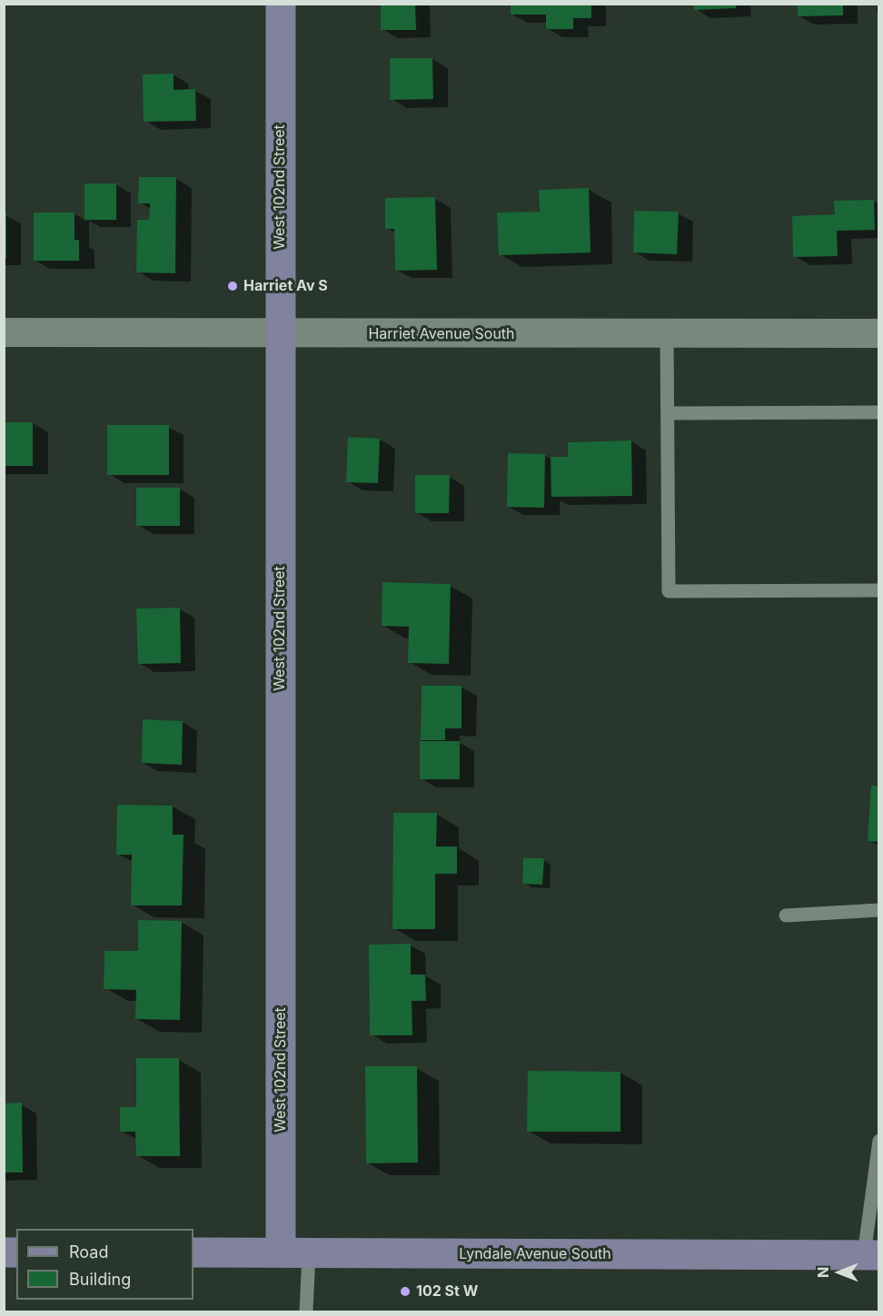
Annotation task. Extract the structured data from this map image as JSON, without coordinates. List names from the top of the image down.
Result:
{
  "streets": {
    "street": ["West 102nd Street", "Harriet Avenue South", "Lyndale Avenue South"]
  },
  "crossings": [
    ["West 102nd Street", "Harriet Avenue South"],
    ["West 102nd Street", "Lyndale Avenue South"]
  ],
  "places": ["Harriet Av S", "102 St W"],
  "legend": ["Road", "Building"],
  "north": "left"
}
